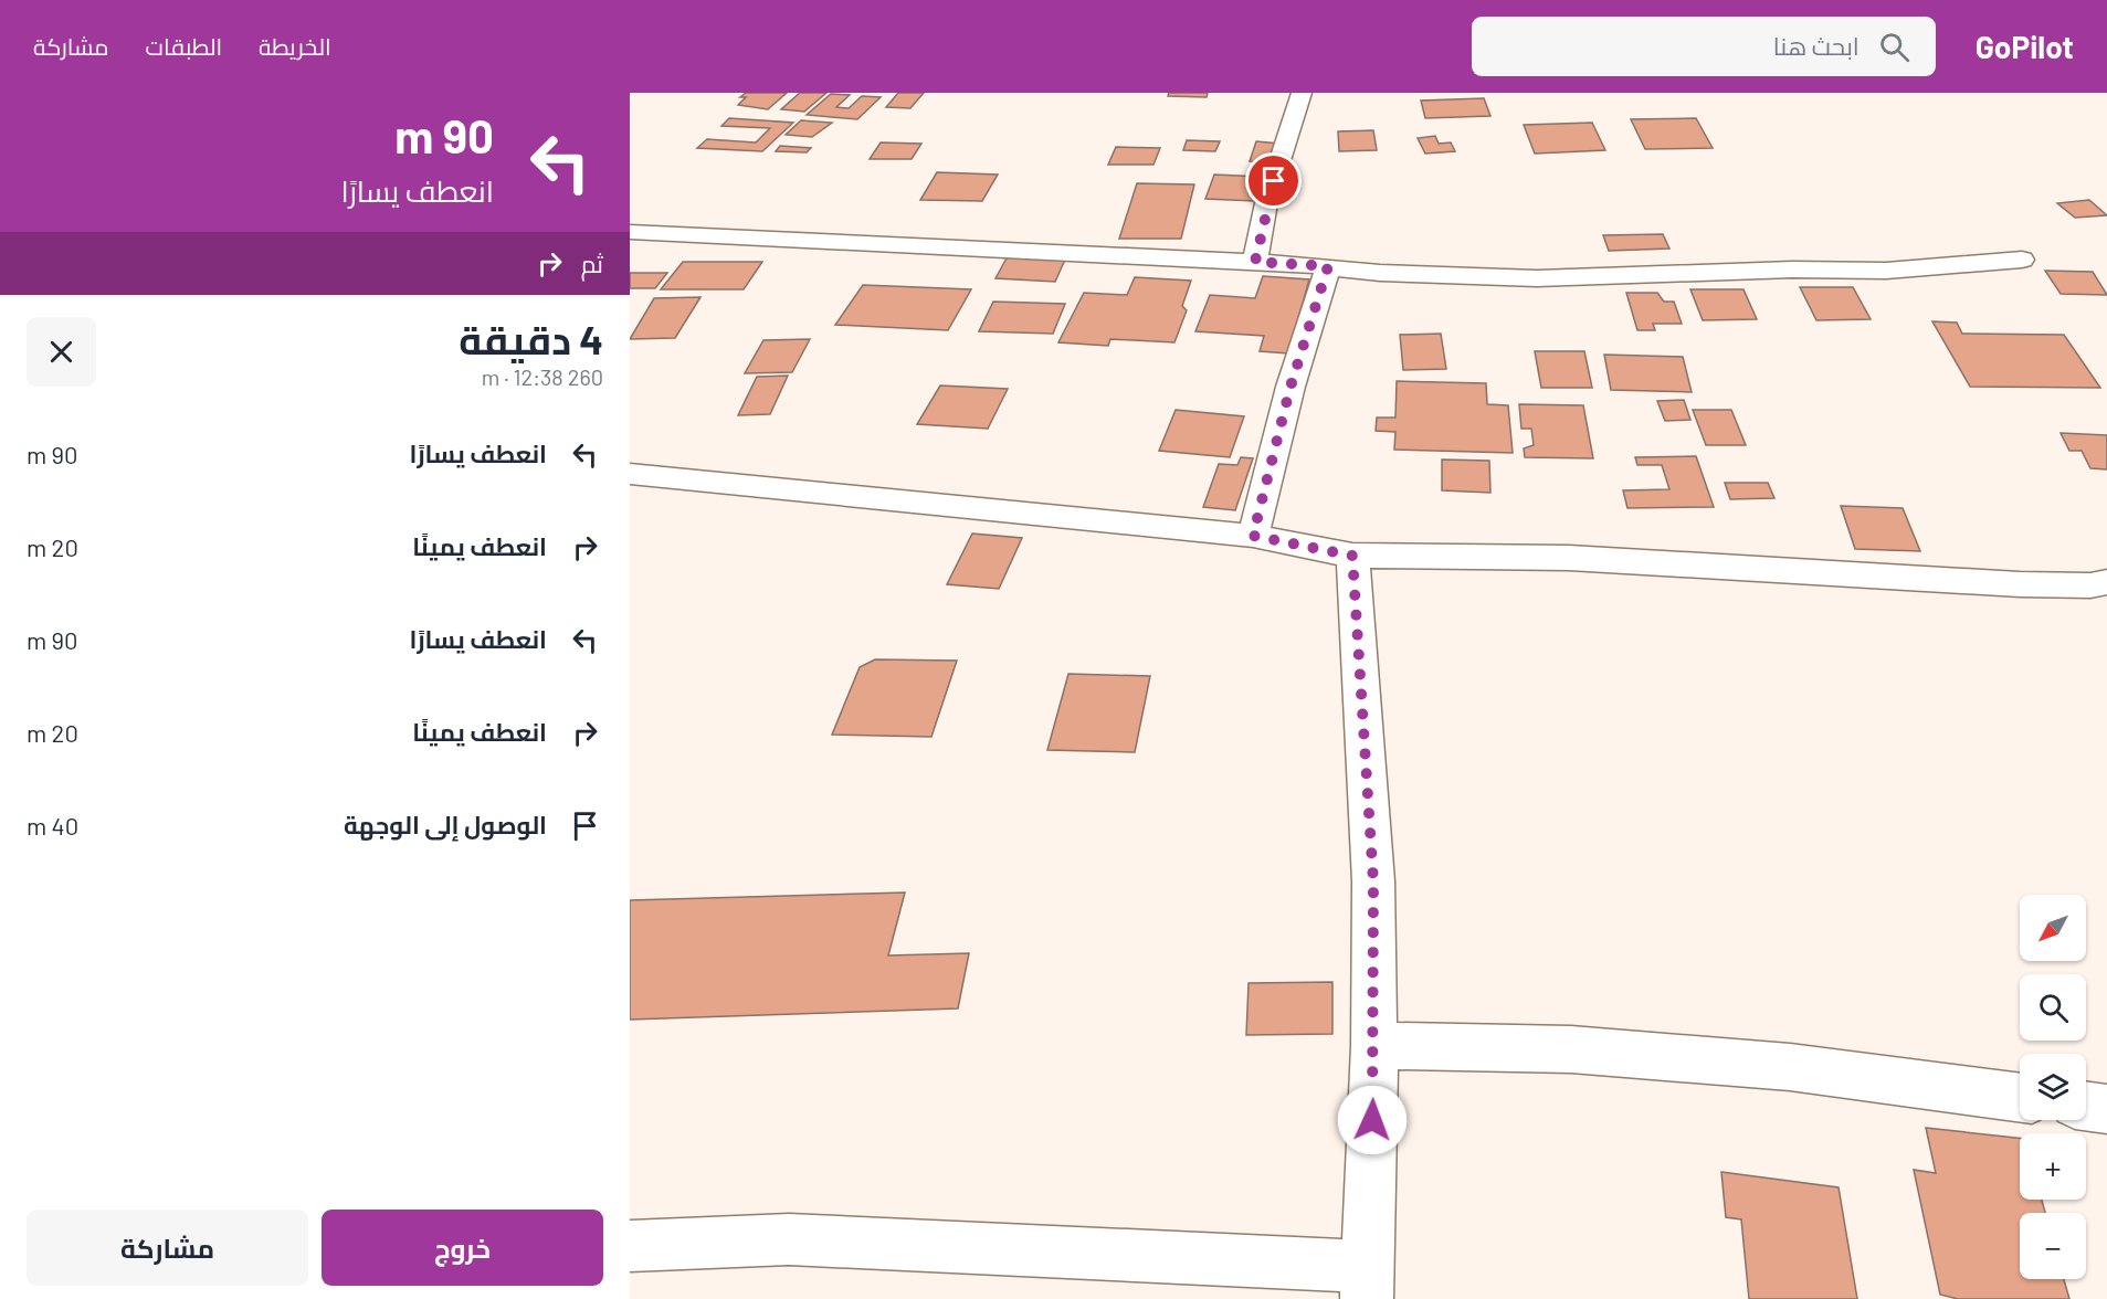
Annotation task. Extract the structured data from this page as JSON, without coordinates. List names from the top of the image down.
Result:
{
  "north": "bottom left",
  "page": {
    "header": "GoPilot",
    "search": "ابحث هنا",
    "nav": ["الخريطة", "الطبقات", "مشاركة"],
    "turn": ["90 m", "انعطف يسارًا"],
    "then": "ثم",
    "heading": ["4 دقيقة", "260 m · 12:38"],
    "list": [
      {
        "name": "انعطف يسارًا",
        "value": "90 m"
      },
      {
        "name": "انعطف يمينًا",
        "value": "20 m"
      },
      {
        "name": "انعطف يسارًا",
        "value": "90 m"
      },
      {
        "name": "انعطف يمينًا",
        "value": "20 m"
      },
      {
        "name": "الوصول إلى الوجهة",
        "value": "40 m"
      }
    ],
    "map_buttons": ["+", "−"],
    "buttons": ["خروج", "مشاركة"]
  }
}
